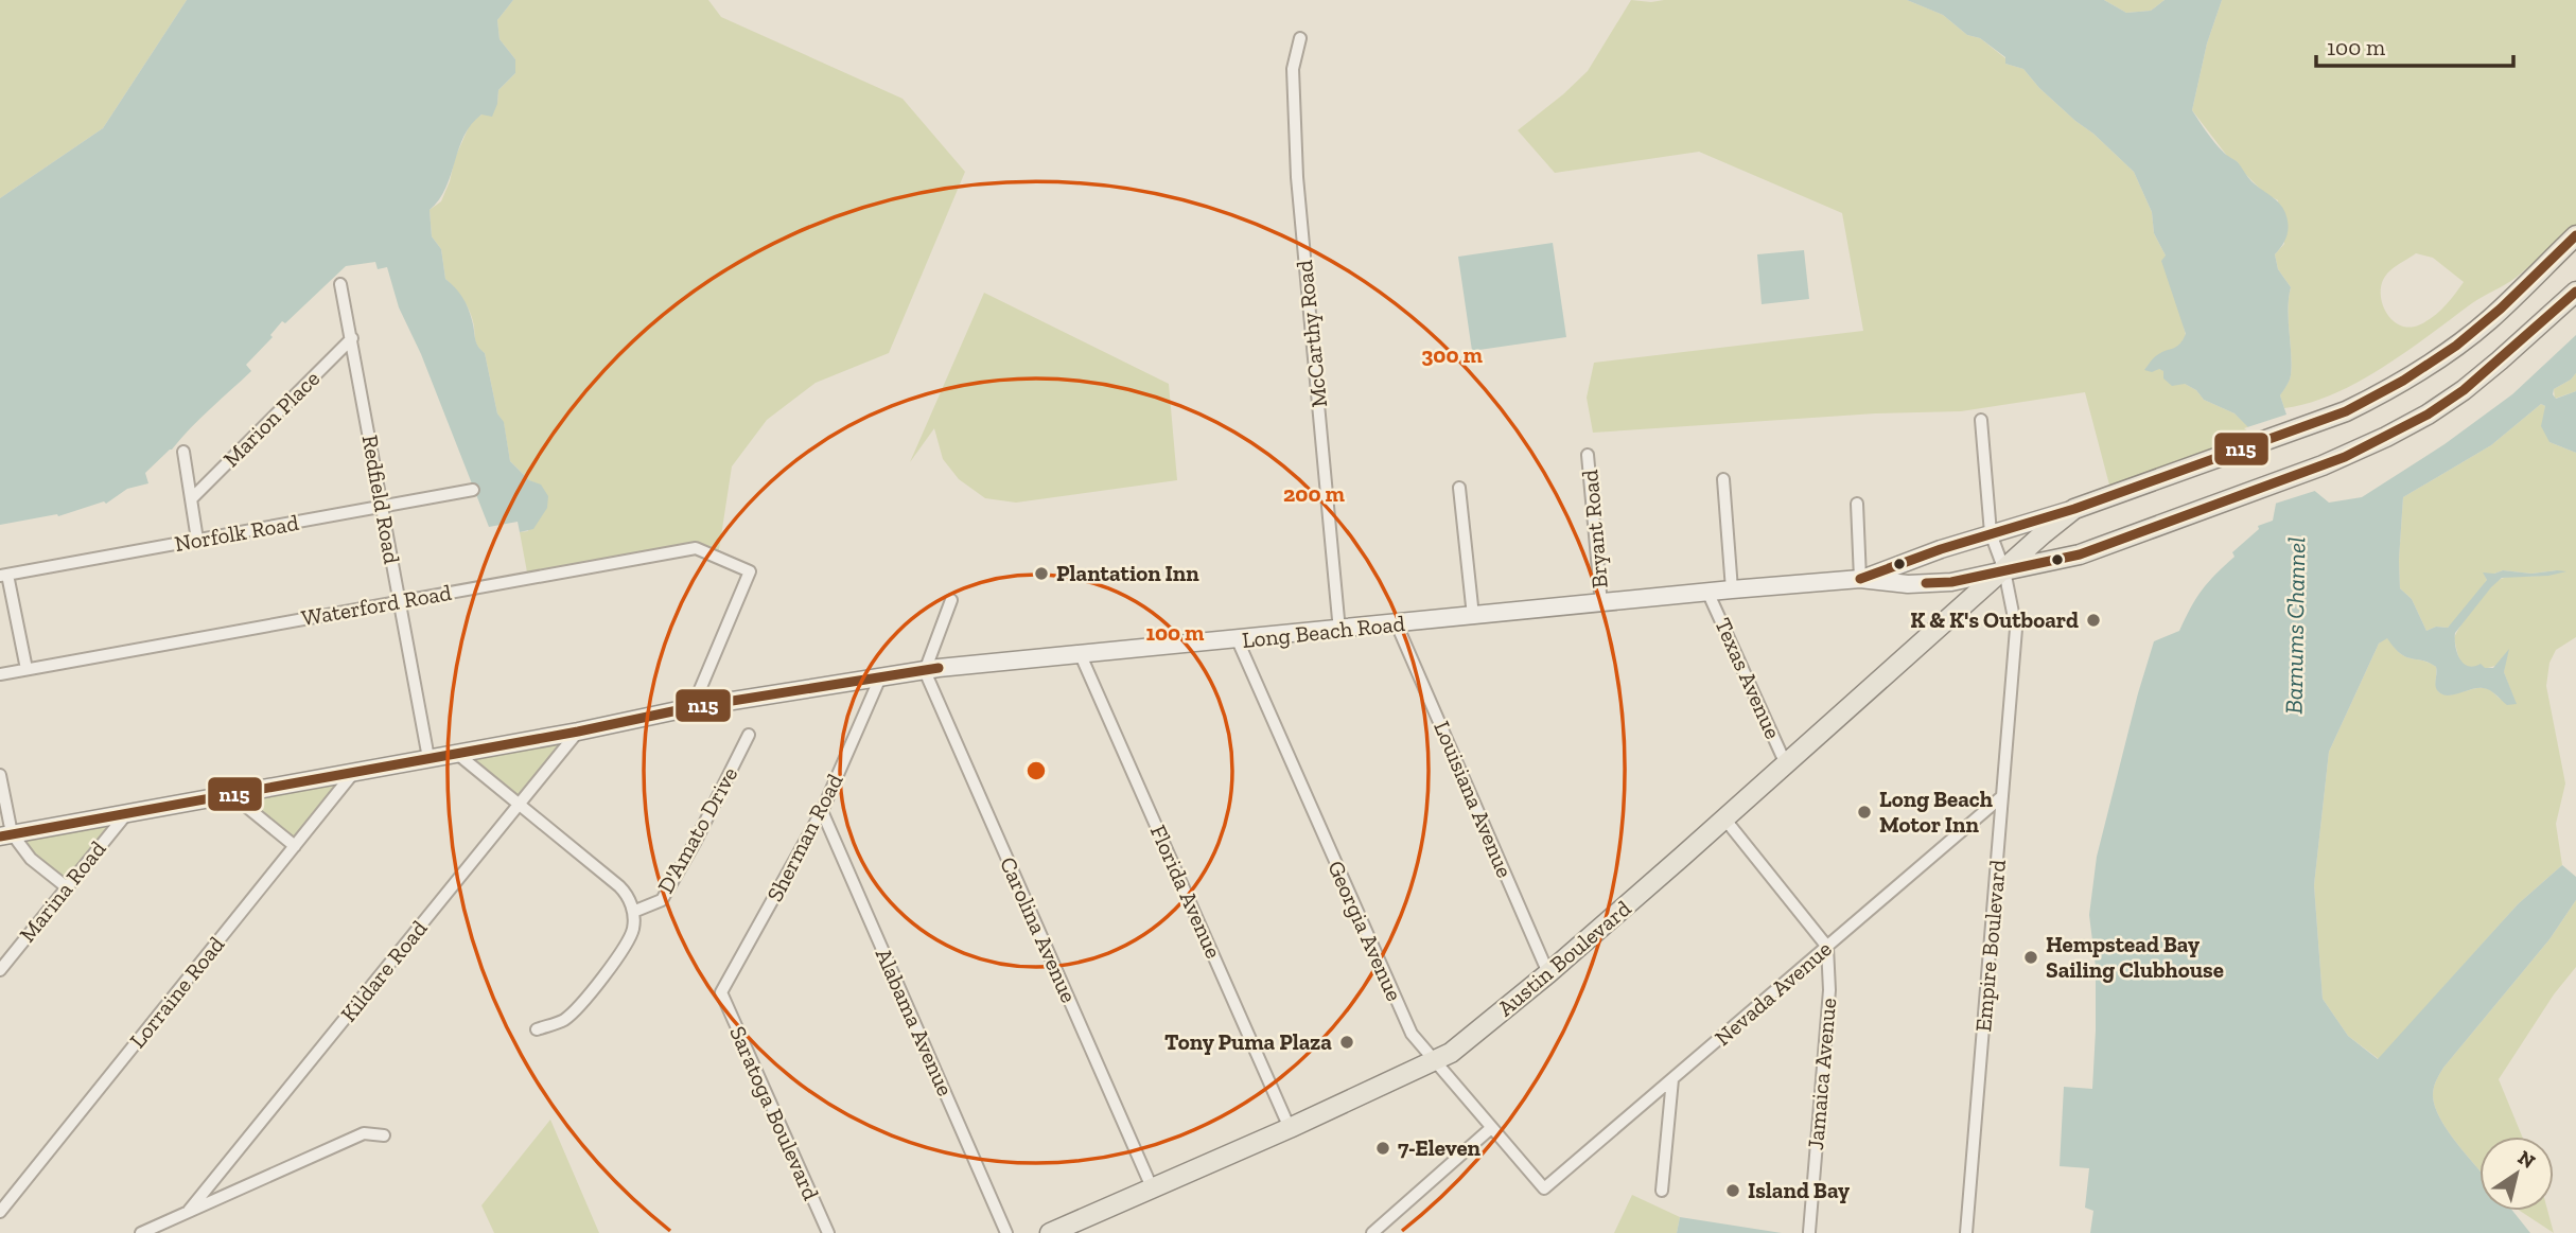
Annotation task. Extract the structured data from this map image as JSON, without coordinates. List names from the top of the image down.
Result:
{
  "streets": {
    "main road": ["Long Beach Road", "Austin Boulevard"],
    "street": [
      "McCarthy Road",
      "Marion Place",
      "Redfield Road",
      "Bryant Road",
      "Norfolk Road",
      "Waterford Road",
      "Texas Avenue",
      "Louisiana Avenue",
      "D'Amato Drive",
      "Sherman Road",
      "Marina Road",
      "Florida Avenue",
      "Carolina Avenue",
      "Georgia Avenue",
      "Empire Boulevard",
      "Kildare Road",
      "Lorraine Road",
      "Nevada Avenue",
      "Alabama Avenue",
      "Jamaica Avenue",
      "Saratoga Boulevard"
    ]
  },
  "crossings": [
    ["McCarthy Road", "Long Beach Road"],
    ["Marion Place", "Redfield Road"],
    ["Redfield Road", "Norfolk Road"],
    ["Redfield Road", "Waterford Road"],
    ["Redfield Road", "Long Beach Road"],
    ["Bryant Road", "Long Beach Road"],
    ["Waterford Road", "Long Beach Road"],
    ["Long Beach Road", "Texas Avenue"],
    ["Long Beach Road", "Louisiana Avenue"],
    ["Long Beach Road", "Sherman Road"],
    ["Long Beach Road", "Marina Road"],
    ["Long Beach Road", "Florida Avenue"],
    ["Long Beach Road", "Carolina Avenue"],
    ["Long Beach Road", "Georgia Avenue"],
    ["Long Beach Road", "Empire Boulevard"],
    ["Long Beach Road", "Austin Boulevard"],
    ["Long Beach Road", "Kildare Road"],
    ["Long Beach Road", "Lorraine Road"],
    ["Texas Avenue", "Austin Boulevard"],
    ["Louisiana Avenue", "Austin Boulevard"],
    ["Sherman Road", "Alabama Avenue"],
    ["Sherman Road", "Saratoga Boulevard"],
    ["Florida Avenue", "Austin Boulevard"],
    ["Carolina Avenue", "Austin Boulevard"],
    ["Georgia Avenue", "Austin Boulevard"],
    ["Georgia Avenue", "Nevada Avenue"],
    ["Empire Boulevard", "Austin Boulevard"],
    ["Empire Boulevard", "Nevada Avenue"],
    ["Nevada Avenue", "Jamaica Avenue"]
  ],
  "water": ["Barnums Channel"],
  "places": [
    "Plantation Inn",
    "K & K's Outboard",
    "Long Beach Motor Inn",
    "Hempstead Bay Sailing Clubhouse",
    "Tony Puma Plaza",
    "7-Eleven",
    "Island Bay"
  ],
  "lines": ["transit line n15"],
  "scale_bar": "100 m",
  "north": "top right",
  "rings": ["300 m", "200 m", "100 m"]
}
